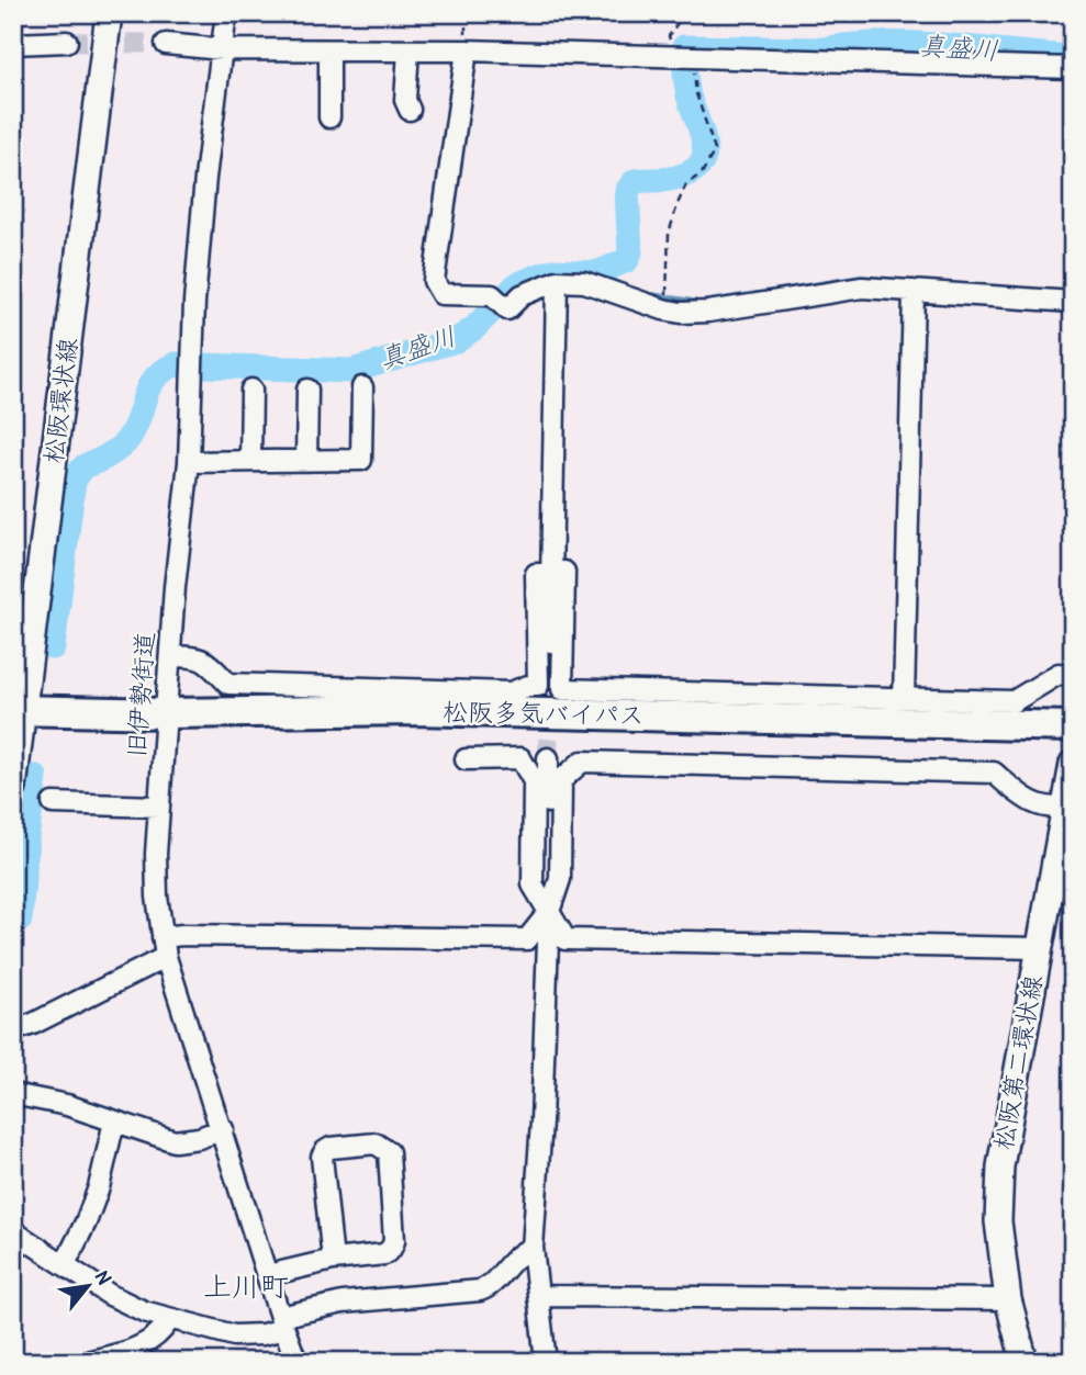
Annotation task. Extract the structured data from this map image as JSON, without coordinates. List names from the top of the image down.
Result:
{
  "streets": {
    "highway": ["松阪多気バイパス"],
    "main road": ["松阪環状線", "松阪第二環状線"],
    "street": ["旧伊勢街道"]
  },
  "crossings": [
    ["松阪環状線", "松阪多気バイパス"],
    ["旧伊勢街道", "松阪多気バイパス"]
  ],
  "districts": ["上川町"],
  "water": ["真盛川"],
  "north": "top right"
}
